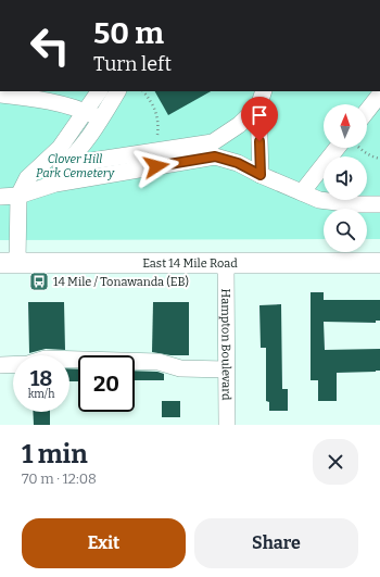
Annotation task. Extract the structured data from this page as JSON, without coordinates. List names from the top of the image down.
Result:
{
  "streets": {
    "main road": ["East 14 Mile Road"],
    "street": ["Hampton Boulevard"]
  },
  "crossings": [
    ["East 14 Mile Road", "Hampton Boulevard"]
  ],
  "parks": ["Clover Hill Park Cemetery"],
  "places": {
    "bus stop": ["14 Mile / Tonawanda (EB)"]
  },
  "north": "top",
  "page": {
    "turn": ["50 m", "Turn left"],
    "speed": "18 km/h",
    "limit": "20",
    "heading": ["1 min", "70 m · 12:08"],
    "buttons": ["Exit", "Share"]
  }
}
